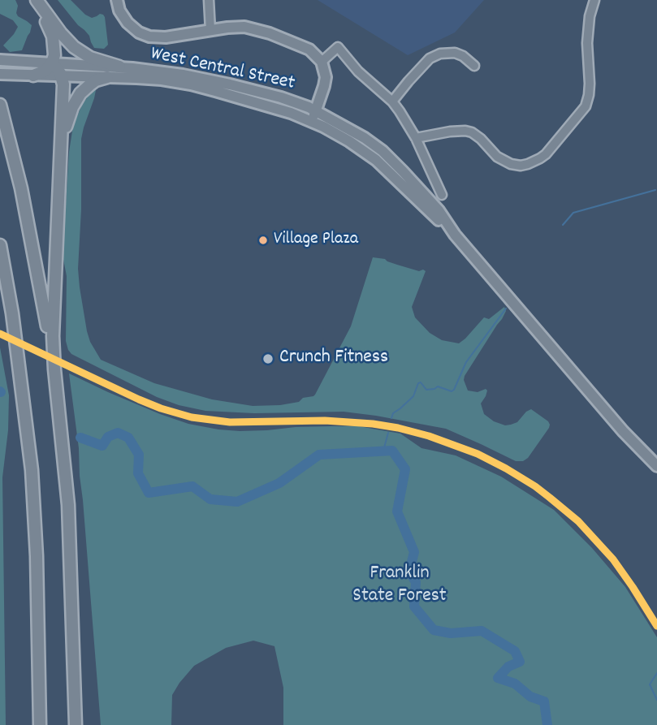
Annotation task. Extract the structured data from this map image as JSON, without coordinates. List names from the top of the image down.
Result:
{
  "streets": {
    "main road": ["West Central Street"]
  },
  "parks": ["Franklin State Forest"],
  "places": ["Village Plaza", "Crunch Fitness"]
}
